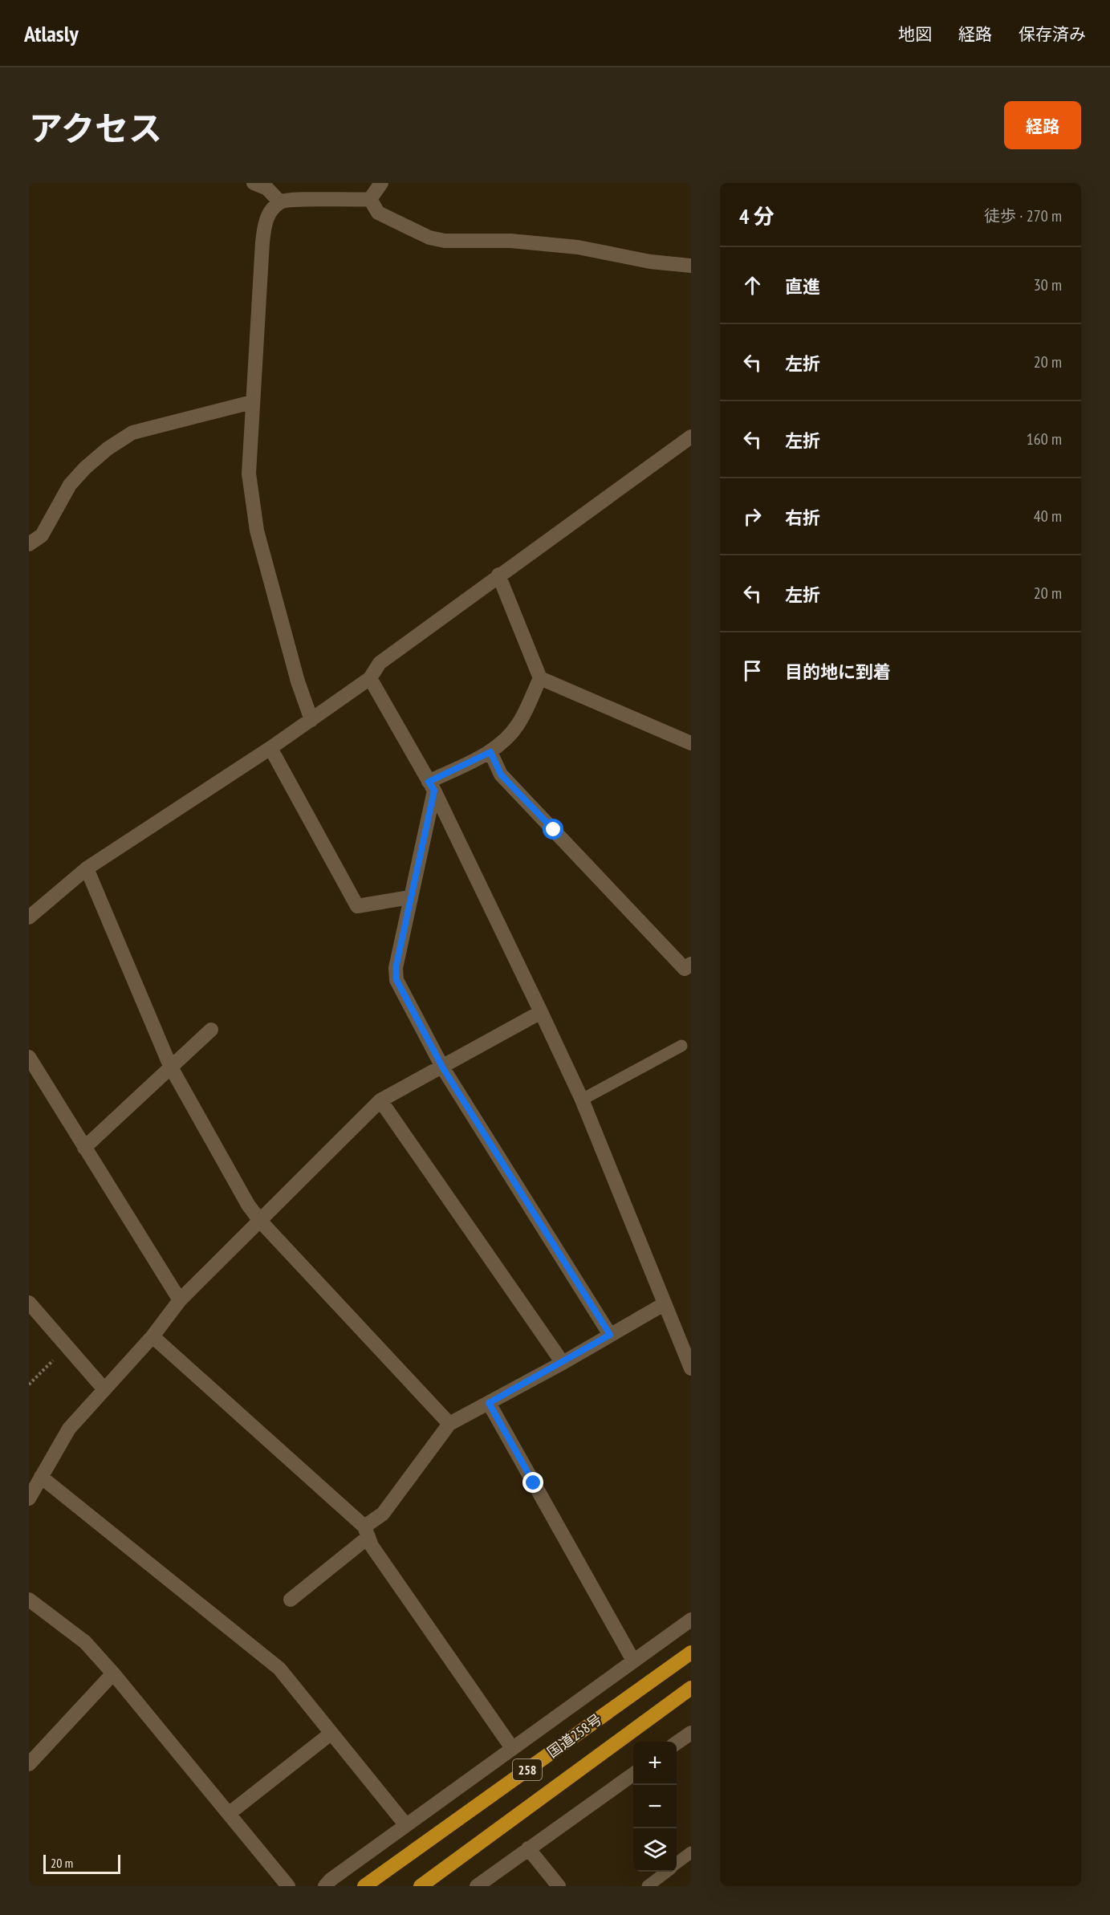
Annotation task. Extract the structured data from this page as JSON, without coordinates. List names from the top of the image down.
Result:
{
  "streets": {
    "highway": ["国道258号", "258"]
  },
  "scale_bar": "20 m",
  "page": {
    "header": "Atlasly",
    "nav": ["地図", "経路", "保存済み"],
    "title": "アクセス",
    "buttons": "経路",
    "heading": ["4 分", "徒歩 · 270 m"],
    "list": [
      ["直進", "30 m"],
      ["左折", "20 m"],
      ["左折", "160 m"],
      ["右折", "40 m"],
      ["左折", "20 m"],
      "目的地に到着"
    ],
    "map_buttons": ["+", "−"],
    "scale": "20 m"
  }
}
